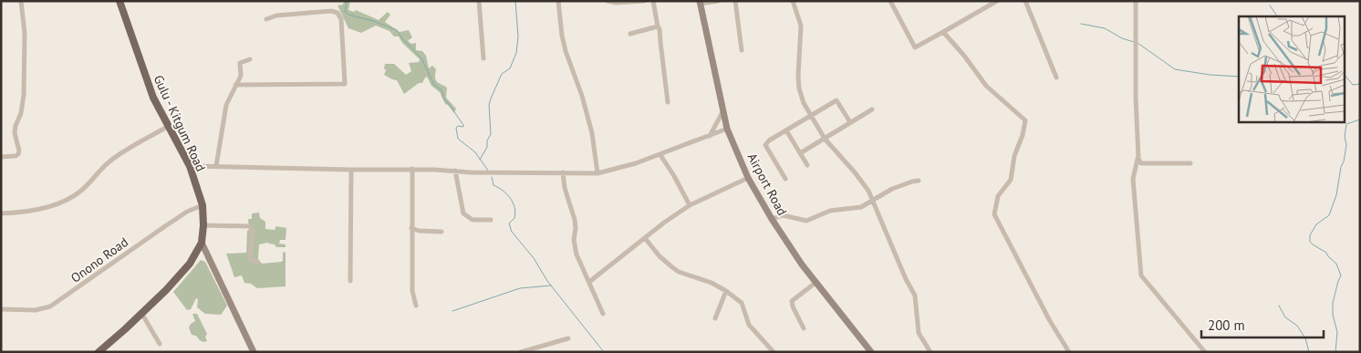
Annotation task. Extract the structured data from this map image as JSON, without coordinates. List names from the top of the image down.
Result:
{
  "streets": {
    "main road": ["Gulu - Kitgum Road"],
    "street": ["Airport Road", "Onono Road"]
  },
  "crossings": [
    ["Gulu - Kitgum Road", "Onono Road"]
  ],
  "scale_bar": "200 m"
}
